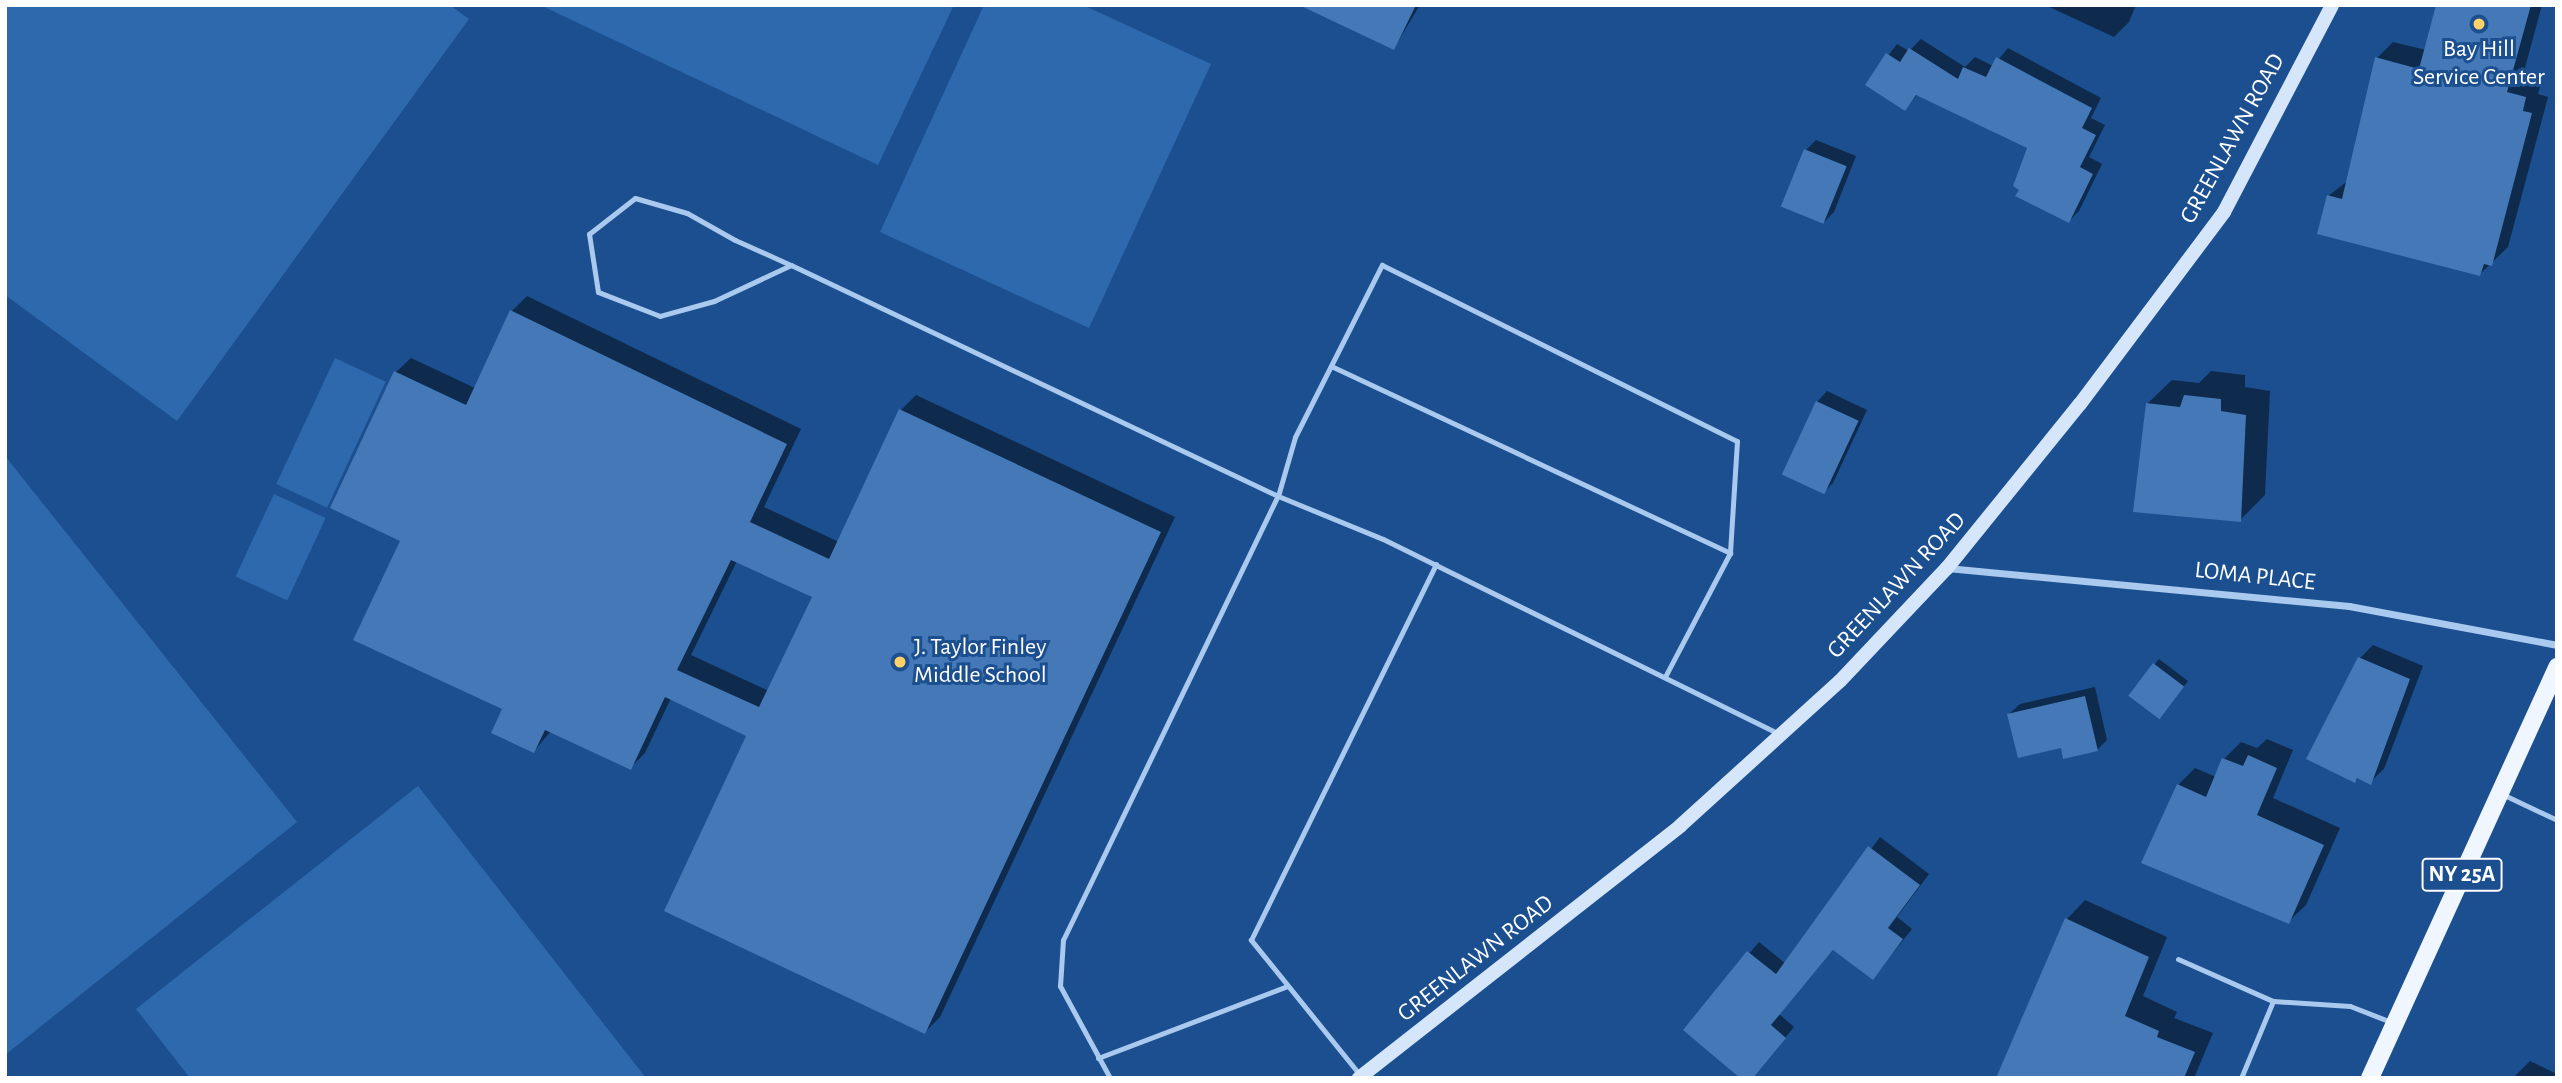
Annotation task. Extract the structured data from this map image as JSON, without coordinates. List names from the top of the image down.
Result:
{
  "streets": {
    "main road": ["GREENLAWN ROAD", "NY 25A"],
    "street": ["LOMA PLACE"]
  },
  "crossings": [
    ["GREENLAWN ROAD", "LOMA PLACE"]
  ],
  "places": ["Bay Hill Service Center", "J. Taylor Finley Middle School"]
}
